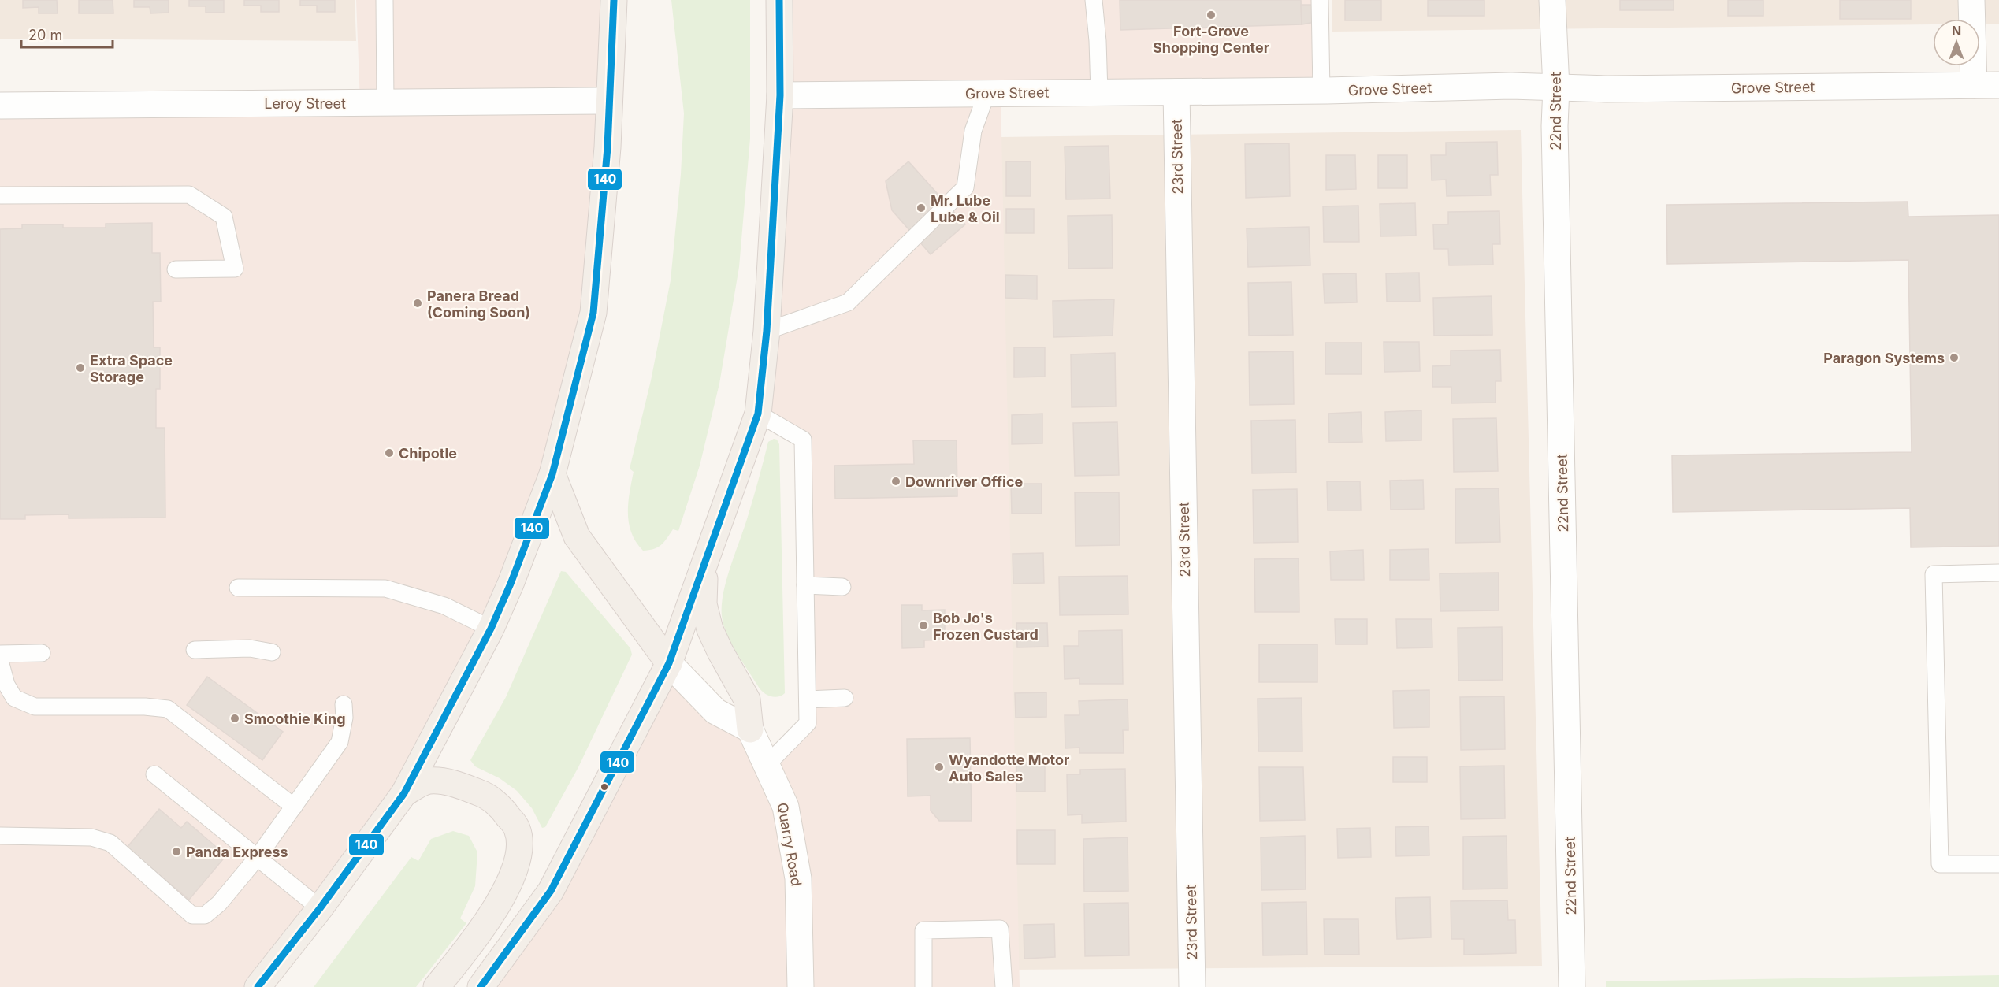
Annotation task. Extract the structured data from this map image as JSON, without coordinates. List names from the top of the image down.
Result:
{
  "streets": {
    "street": [
      "Grove Street",
      "Leroy Street",
      "22nd Street",
      "23rd Street",
      "Quarry Road"
    ]
  },
  "crossings": [
    ["Grove Street", "22nd Street"],
    ["Grove Street", "23rd Street"]
  ],
  "places": [
    "Fort-Grove Shopping Center",
    "Mr. Lube Lube & Oil",
    "Panera Bread (Coming Soon)",
    "Paragon Systems",
    "Extra Space Storage",
    "Chipotle",
    "Downriver Office",
    "Bob Jo's Frozen Custard",
    "Smoothie King",
    "Wyandotte Motor Auto Sales",
    "Panda Express"
  ],
  "lines": ["transit line 140"],
  "scale_bar": "20 m",
  "north": "top"
}
